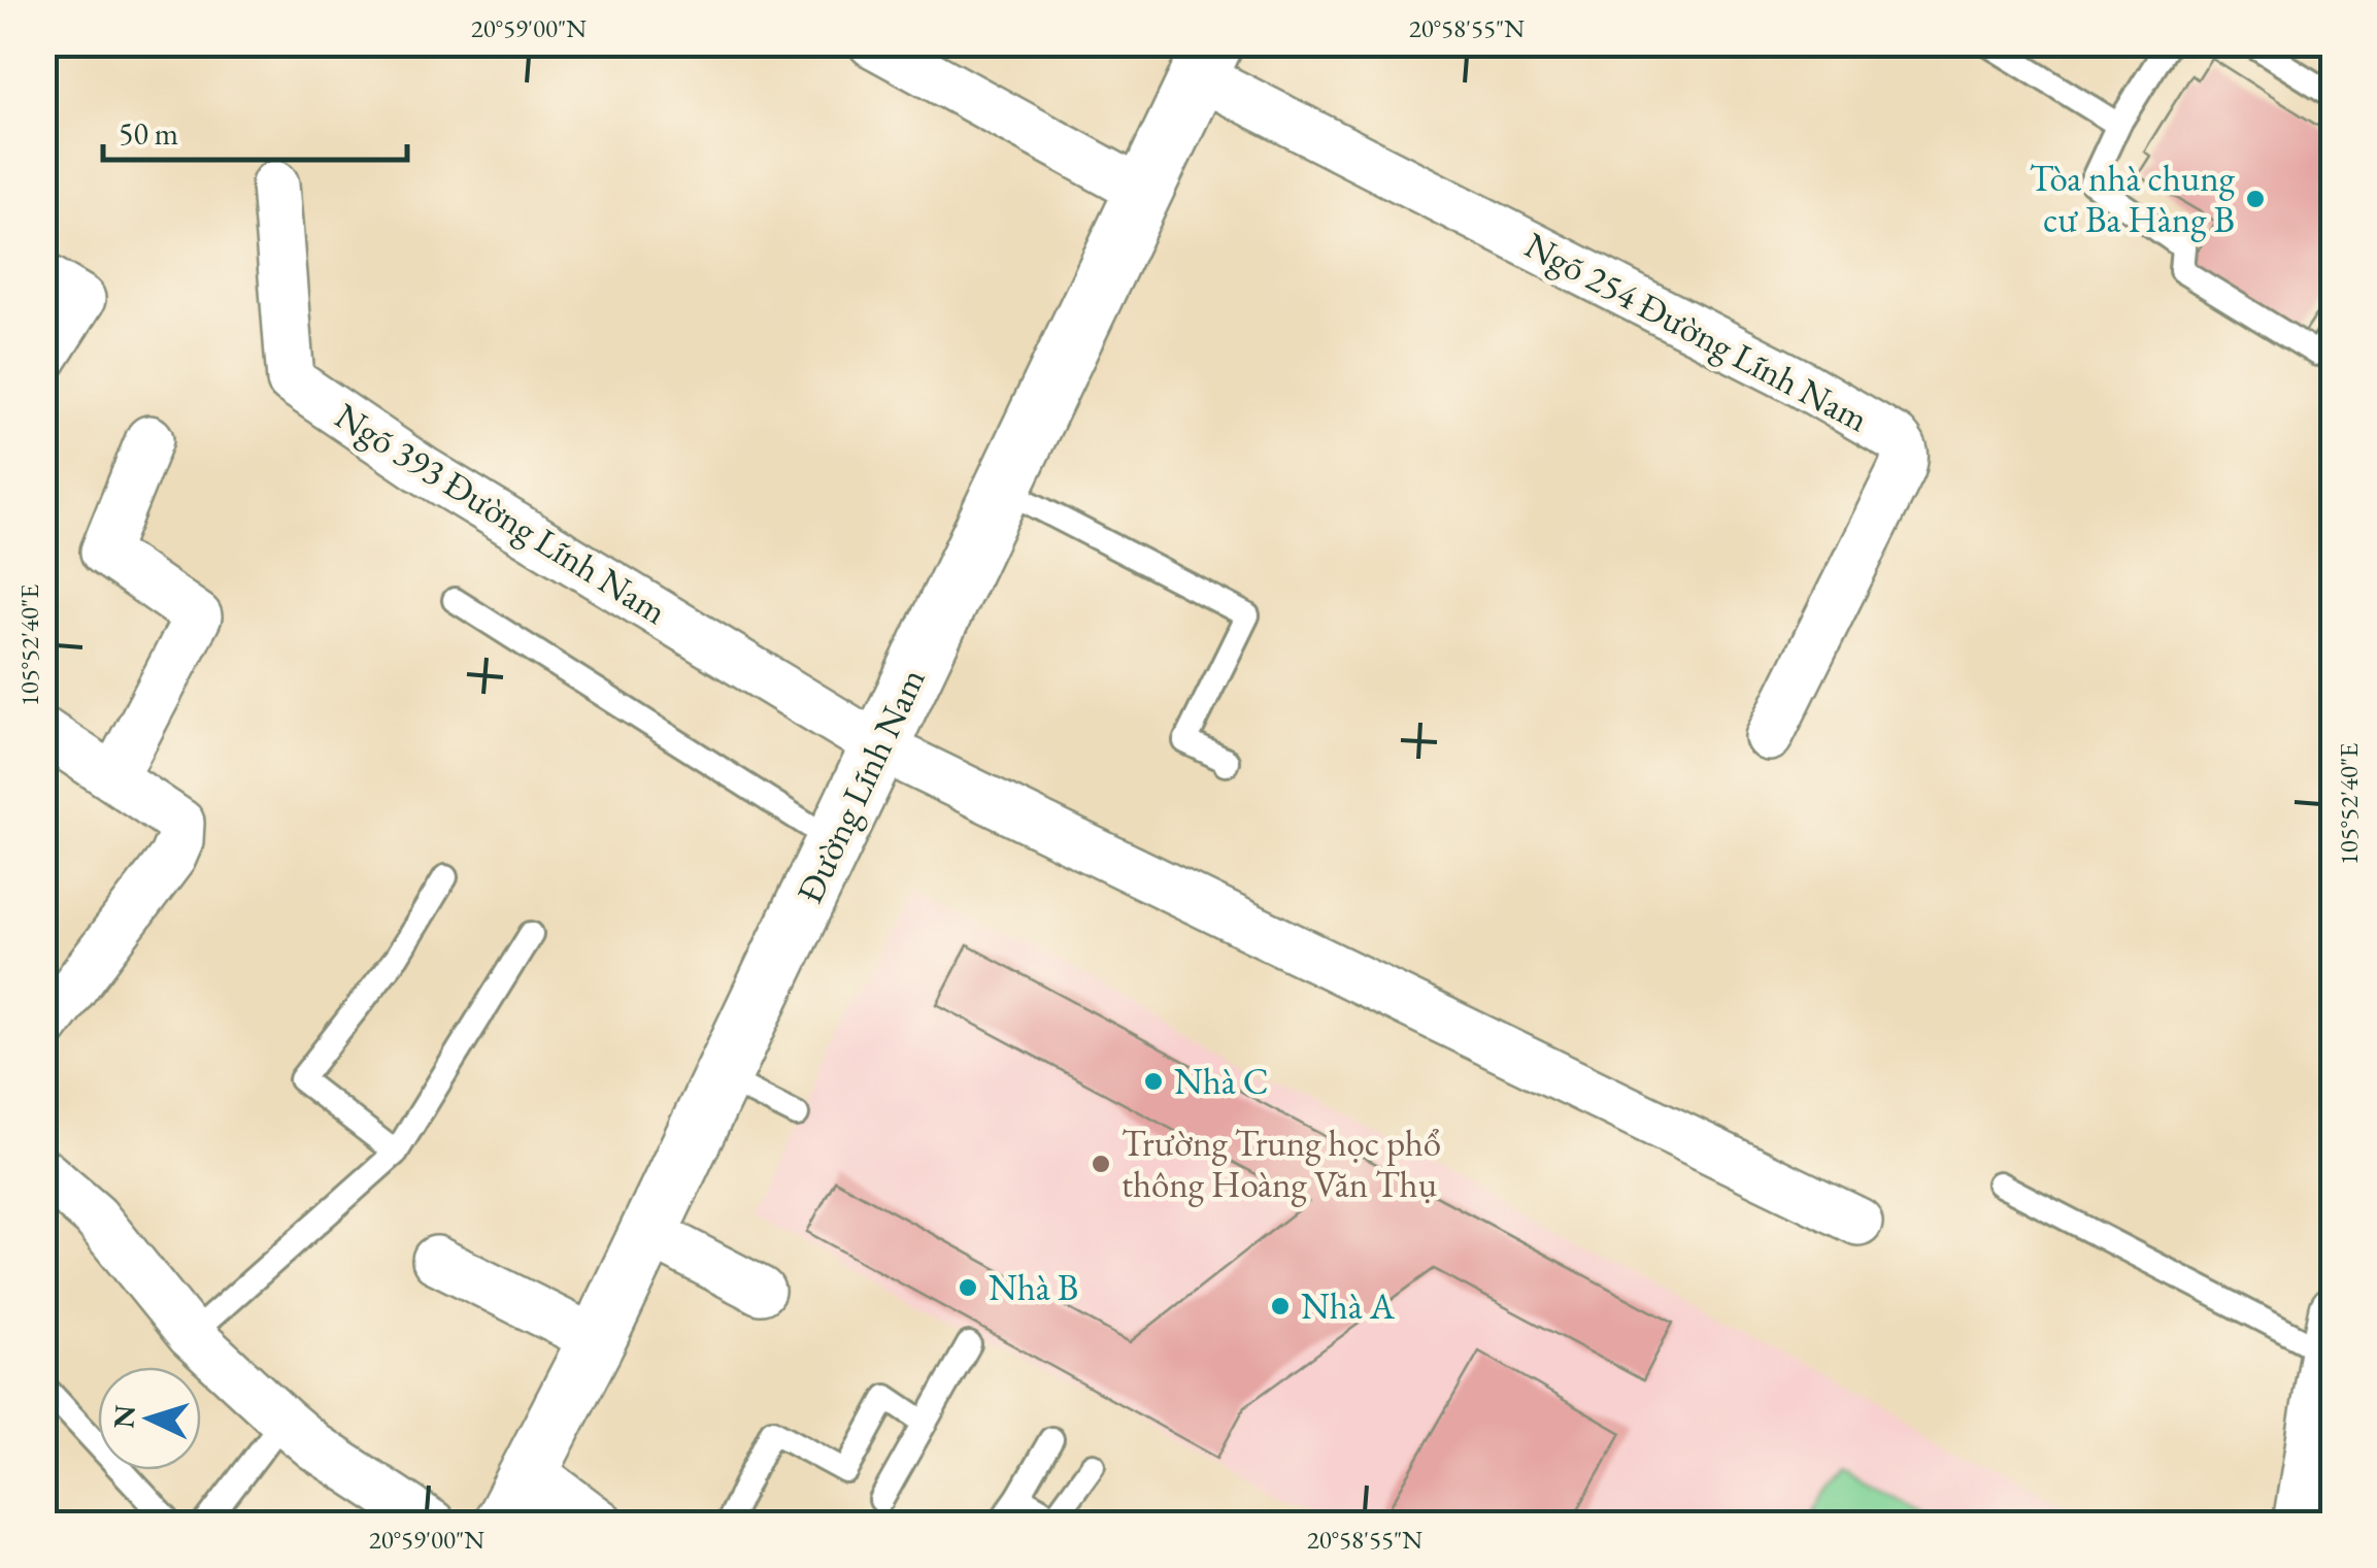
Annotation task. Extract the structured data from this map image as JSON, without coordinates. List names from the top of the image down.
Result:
{
  "streets": {
    "main road": ["Đường Lĩnh Nam"],
    "street": ["Ngõ 254 Đường Lĩnh Nam", "Ngõ 393 Đường Lĩnh Nam"]
  },
  "crossings": [
    ["Ngõ 254 Đường Lĩnh Nam", "Đường Lĩnh Nam"],
    ["Ngõ 393 Đường Lĩnh Nam", "Đường Lĩnh Nam"]
  ],
  "places": [
    "Tòa nhà chung cư Ba Hàng B",
    "Nhà C",
    "Trường Trung học phổ thông Hoàng Văn Thụ",
    "Nhà B",
    "Nhà A"
  ],
  "scale_bar": "50 m",
  "north": "left",
  "coordinates": ["20°59'00\"N", "20°58'55\"N", "105°52'40\"E"]
}
